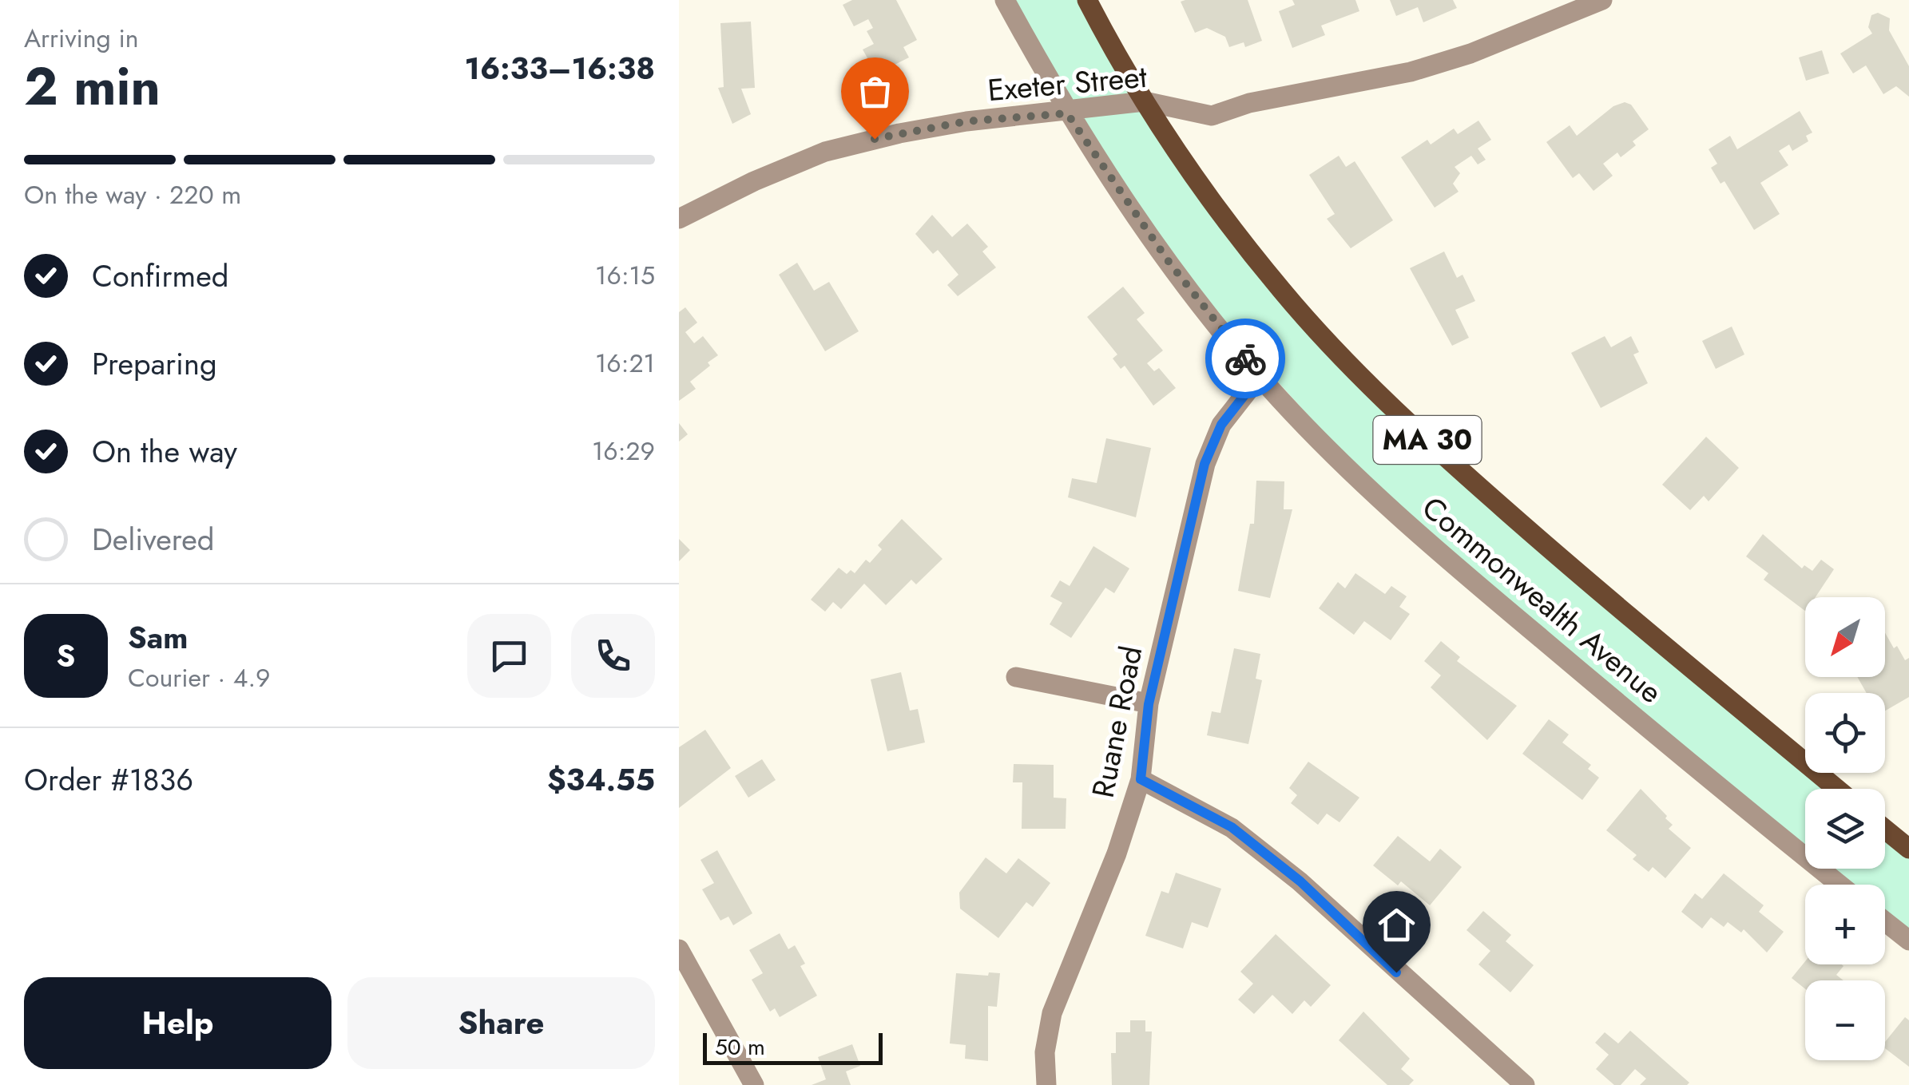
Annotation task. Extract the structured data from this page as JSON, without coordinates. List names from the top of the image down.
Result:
{
  "streets": {
    "main road": ["MA 30", "Commonwealth Avenue"],
    "street": ["Exeter Street", "Ruane Road"]
  },
  "crossings": [
    ["Exeter Street", "Commonwealth Avenue"],
    ["Commonwealth Avenue", "Ruane Road"]
  ],
  "scale_bar": "50 m",
  "north": "bottom left",
  "page": {
    "heading": ["2 min", "Arriving in", "16:33–16:38"],
    "panel": [
      "Sam",
      "Courier · 4.9",
      "Order #1836",
      "$34.55"
    ],
    "bar": "On the way · 220 m",
    "list": [
      ["Confirmed", "16:15"],
      ["Preparing", "16:21"],
      ["On the way", "16:29"],
      "Delivered"
    ],
    "map_buttons": ["+", "−"],
    "round": "S",
    "buttons": ["Help", "Share"],
    "scale": "50 m"
  }
}
